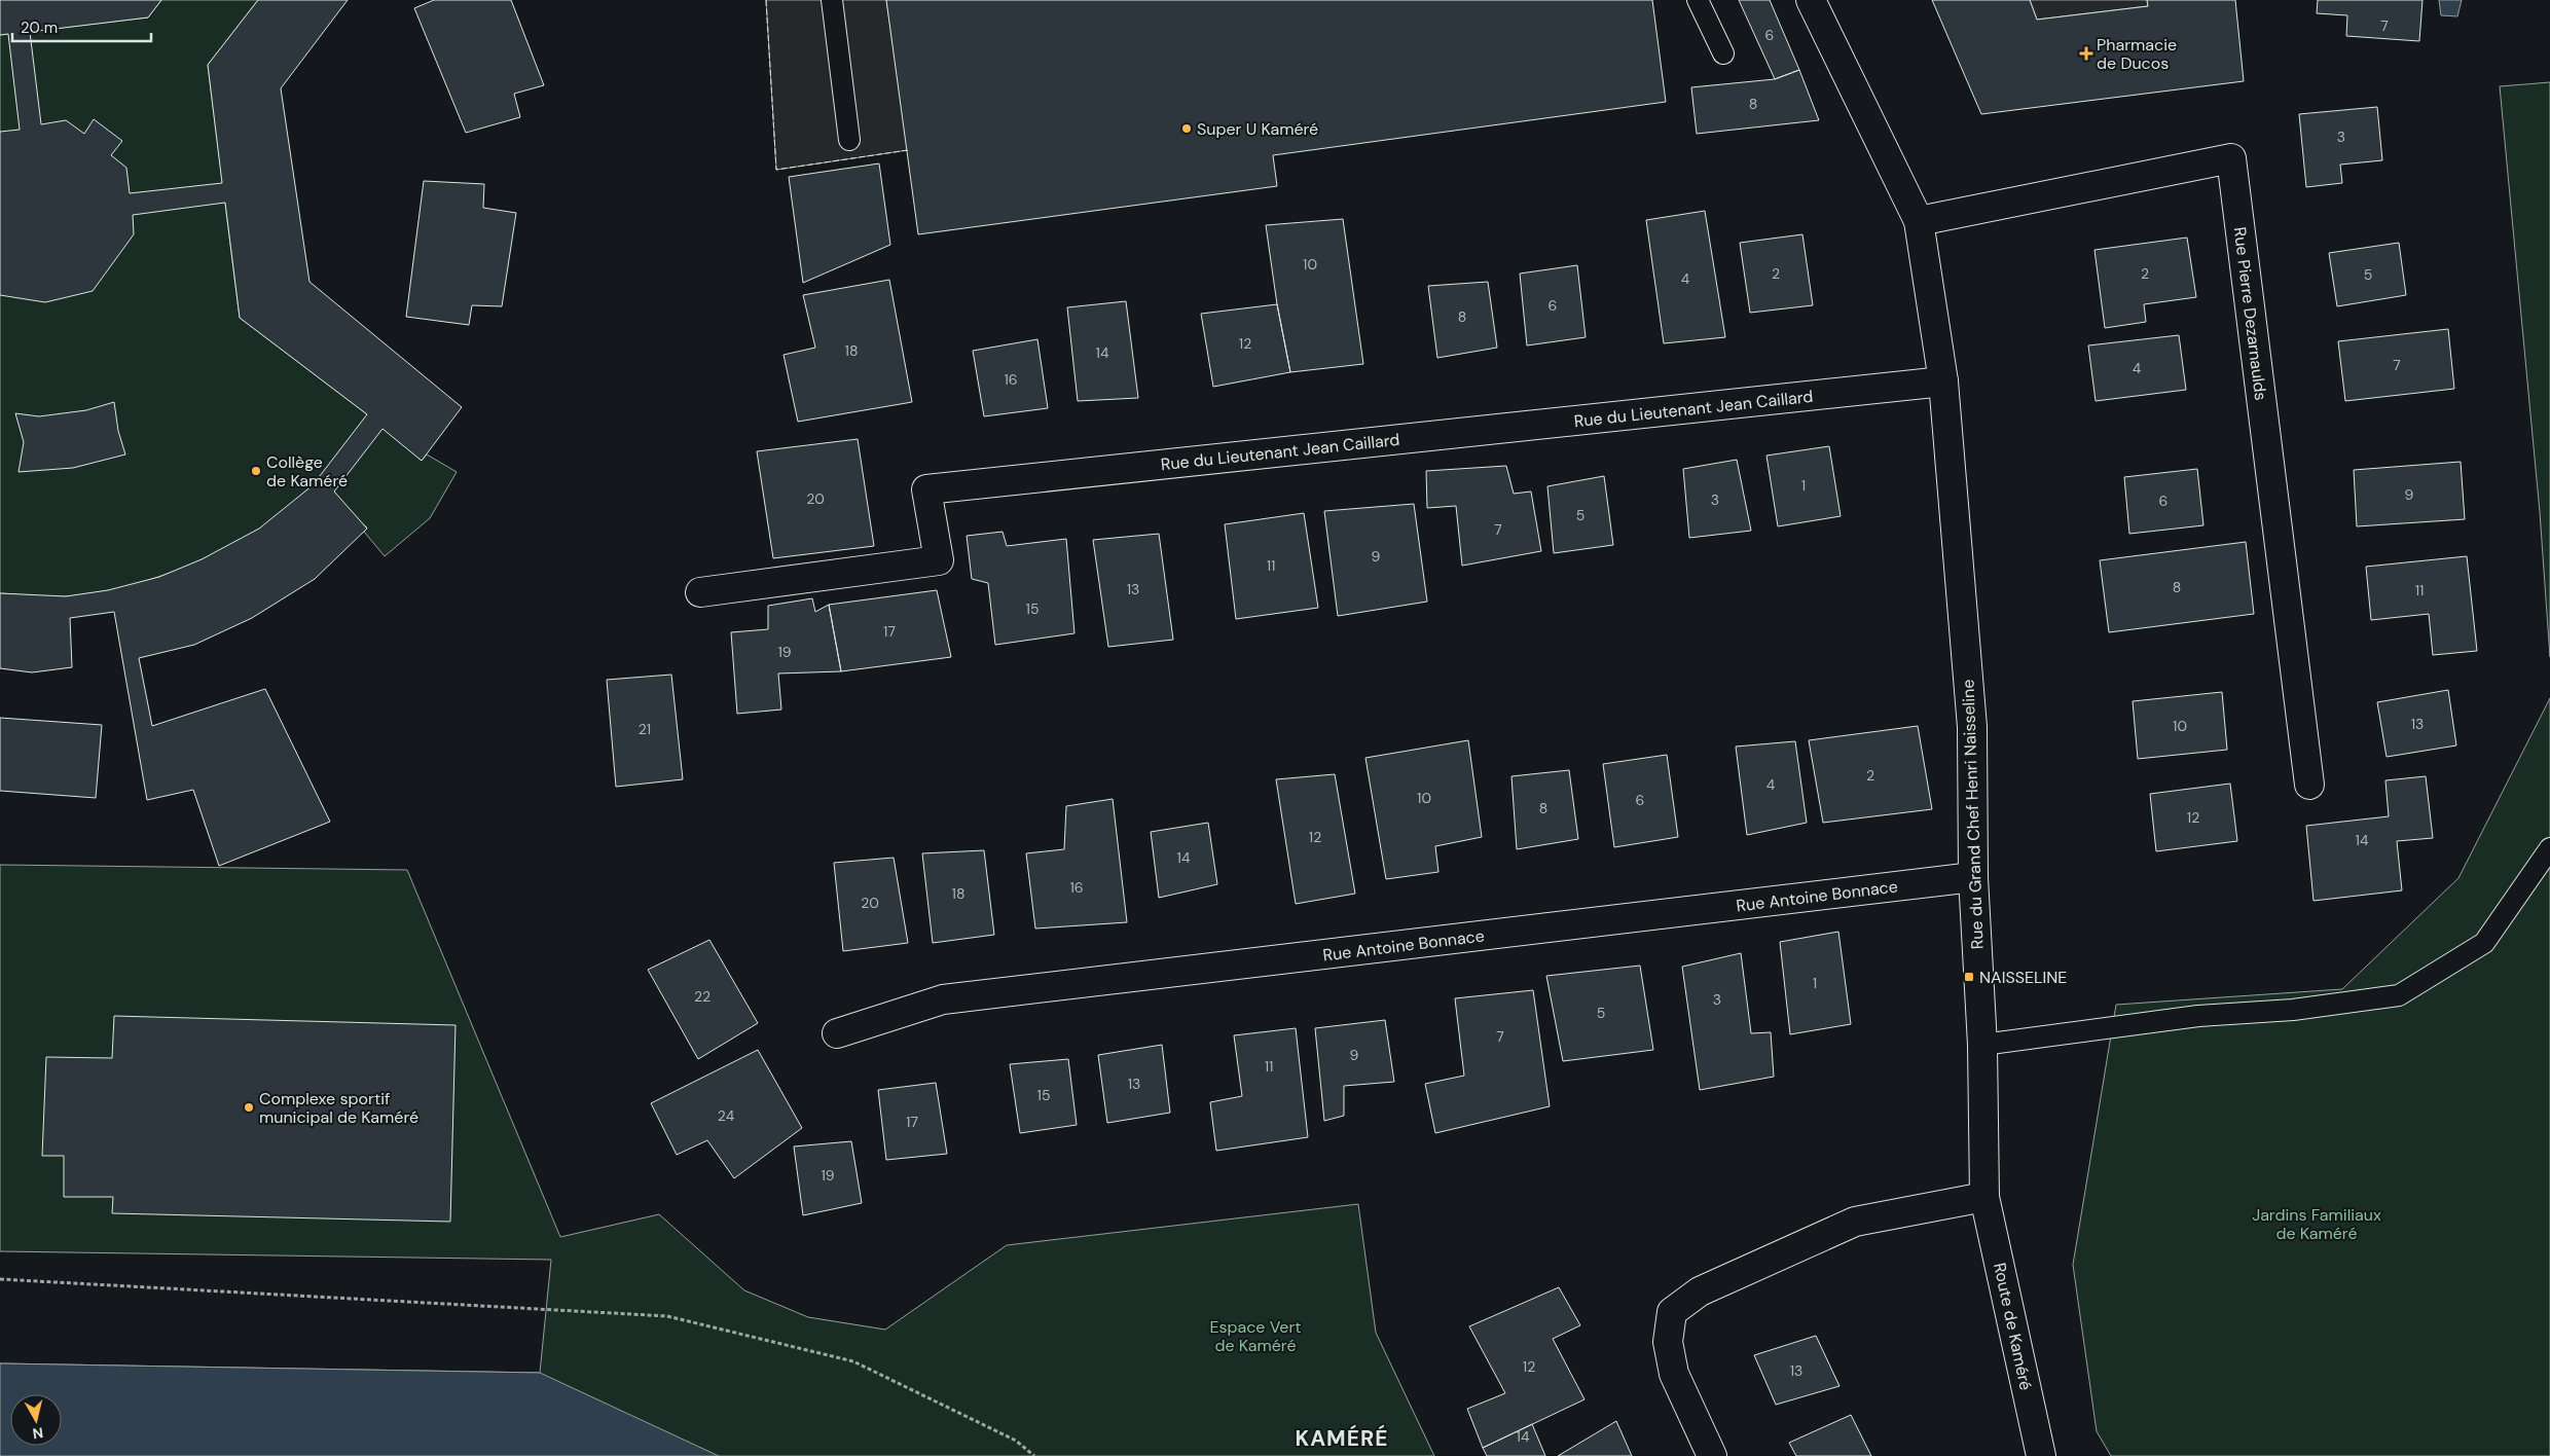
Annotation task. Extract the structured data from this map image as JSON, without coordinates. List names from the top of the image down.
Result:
{
  "streets": {
    "street": [
      "Rue Pierre Dezarnaulds",
      "Rue du Lieutenant Jean Caillard",
      "Rue du Grand Chef Henri Naisseline",
      "Rue Antoine Bonnace",
      "Route de Kaméré"
    ]
  },
  "crossings": [
    ["Rue Pierre Dezarnaulds", "Rue du Grand Chef Henri Naisseline"],
    ["Rue du Lieutenant Jean Caillard", "Rue du Grand Chef Henri Naisseline"],
    ["Rue du Grand Chef Henri Naisseline", "Rue Antoine Bonnace"],
    ["Rue du Grand Chef Henri Naisseline", "Route de Kaméré"]
  ],
  "districts": ["KAMÉRÉ"],
  "parks": ["Jardins Familiaux de Kaméré", "Espace Vert de Kaméré"],
  "places": {
    "health": ["Pharmacie de Ducos"],
    "other": ["Super U Kaméré", "Collège de Kaméré", "Complexe sportif municipal de Kaméré"],
    "transit": ["NAISSELINE"]
  },
  "house_numbers": [
    "7",
    "6",
    "8",
    "3",
    "10",
    "2",
    "2",
    "5",
    "4",
    "6",
    "8",
    "12",
    "18",
    "14",
    "7",
    "4",
    "16",
    "1",
    "9",
    "20",
    "3",
    "6",
    "5",
    "7",
    "9",
    "11",
    "8",
    "13",
    "11",
    "15",
    "17",
    "19",
    "13",
    "10",
    "21",
    "2",
    "4",
    "10",
    "6",
    "8",
    "12",
    "12",
    "14",
    "14",
    "16",
    "18",
    "20",
    "1",
    "22",
    "3",
    "5",
    "7",
    "9",
    "11",
    "13",
    "15",
    "24",
    "17",
    "19",
    "12",
    "13",
    "14"
  ],
  "scale_bar": "20 m",
  "north": "bottom"
}
